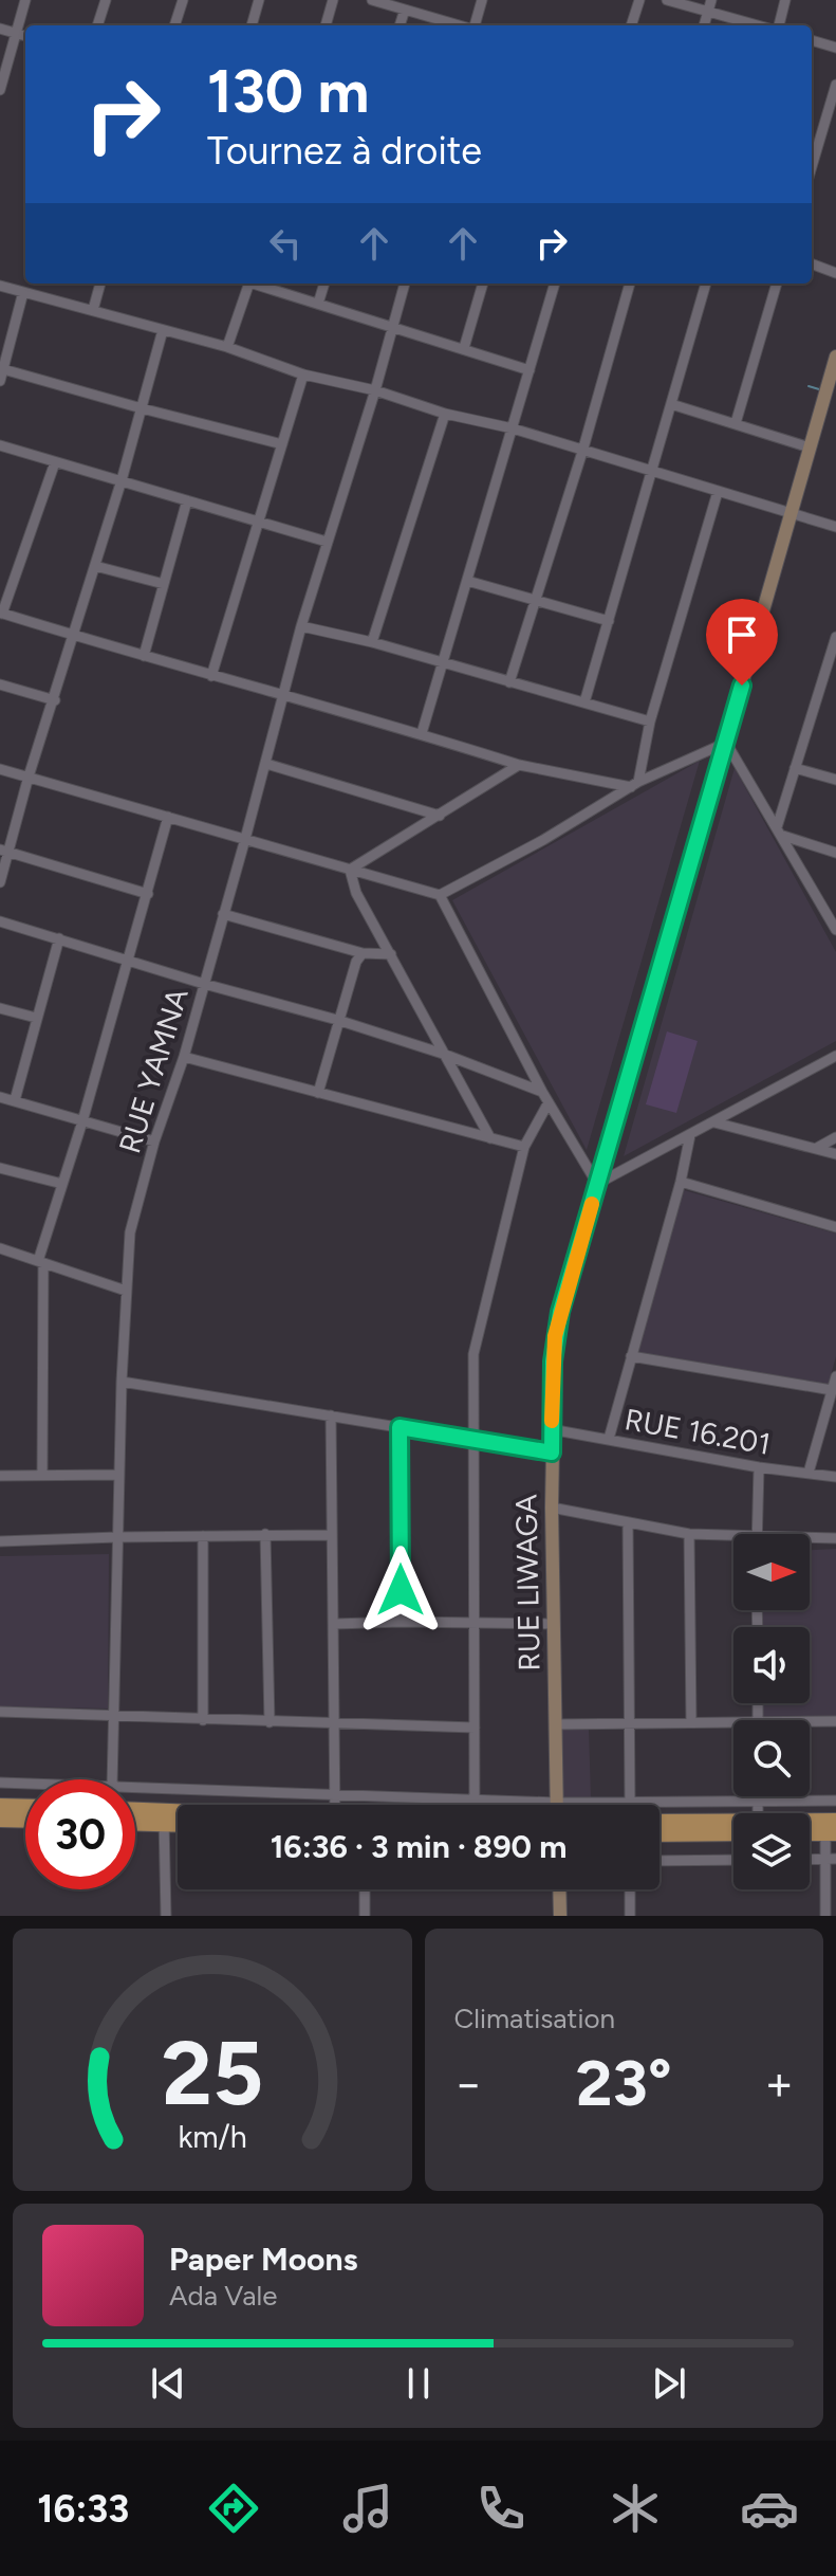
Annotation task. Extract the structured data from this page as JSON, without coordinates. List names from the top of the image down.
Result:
{
  "streets": {
    "main road": ["RUE LIWAGA"],
    "street": ["RUE YAMNA", "RUE 16.201"]
  },
  "crossings": [
    ["RUE 16.201", "RUE LIWAGA"]
  ],
  "north": "right",
  "page": {
    "turn": ["130 m", "Tournez à droite"],
    "limit": "30",
    "trip": "16:36 · 3 min · 890 m",
    "tile": "Climatisation",
    "heat": ["−", "23°", "+"],
    "song": ["Paper Moons", "Ada Vale"],
    "tabs": "16:33",
    "gauge": ["25", "km/h"]
  }
}
